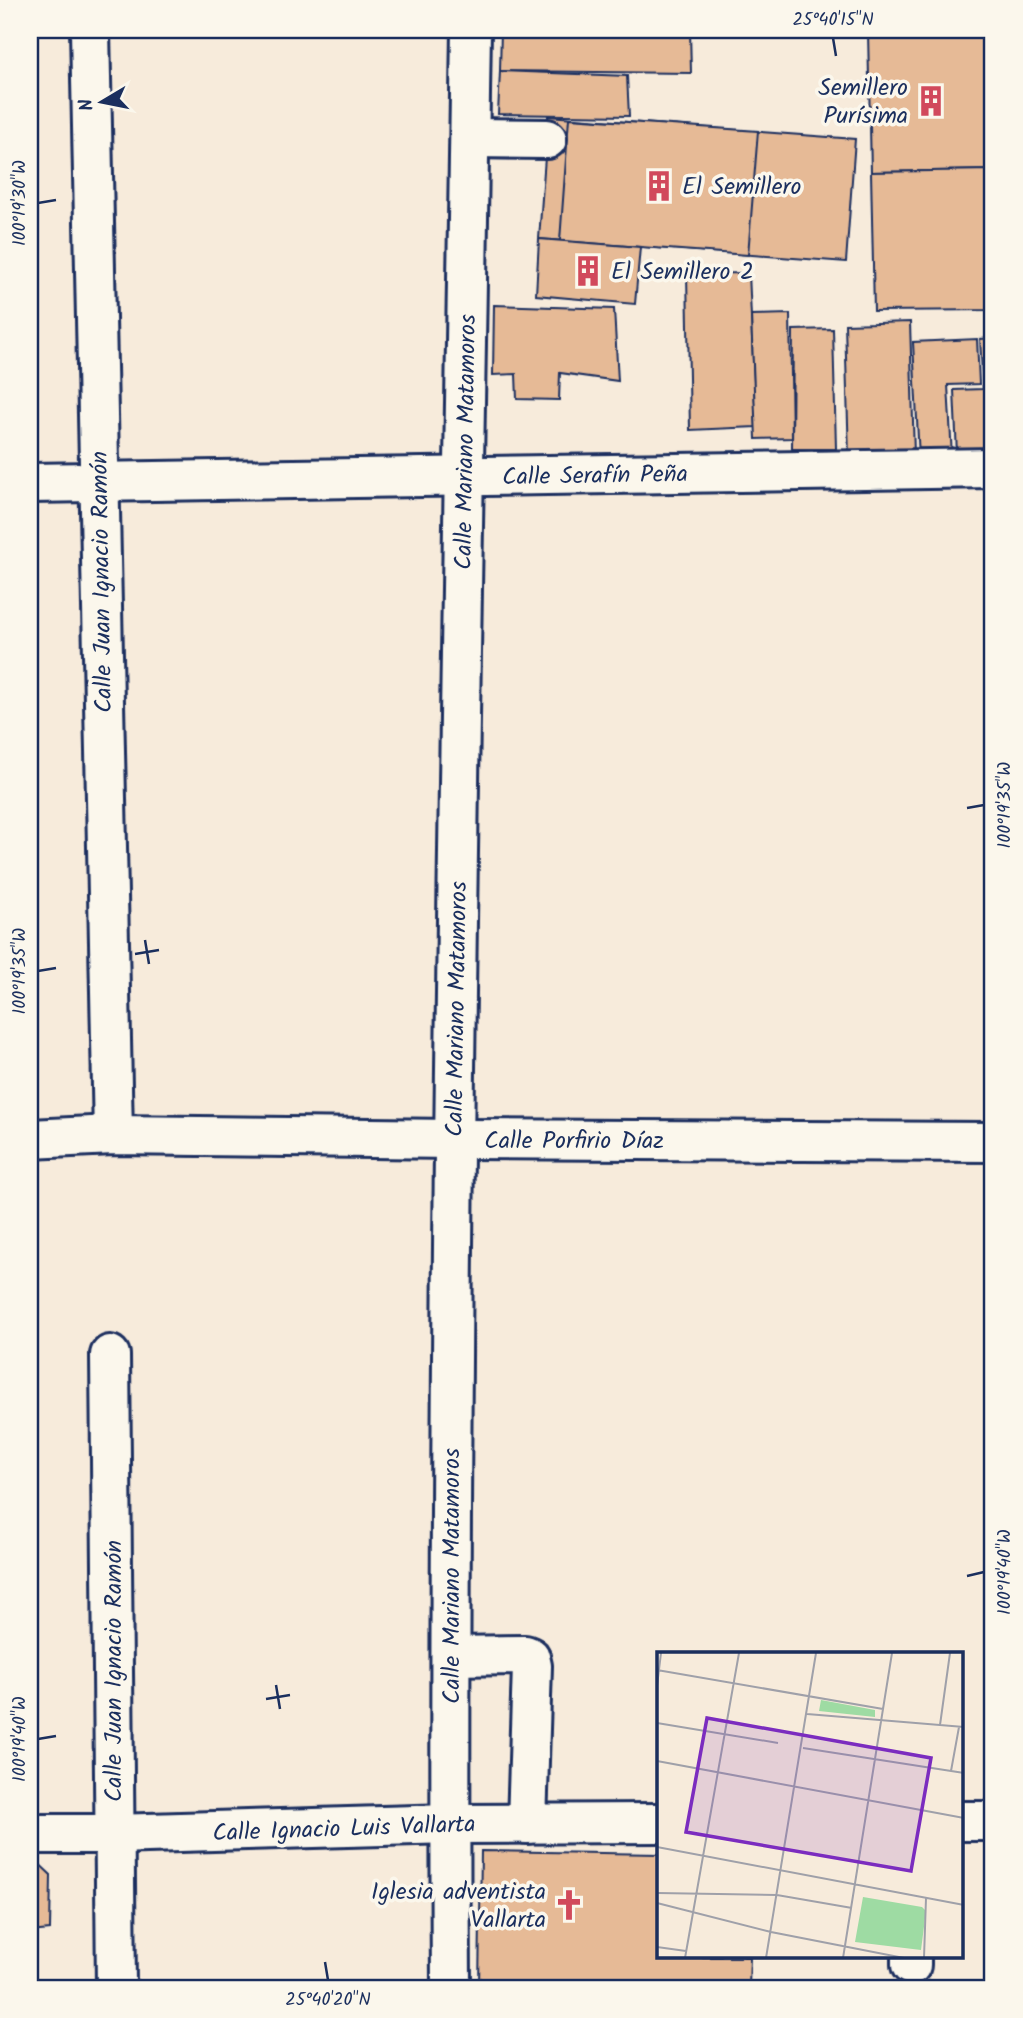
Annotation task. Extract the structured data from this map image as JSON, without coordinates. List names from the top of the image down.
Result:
{
  "streets": {
    "street": [
      "Calle Mariano Matamoros",
      "Calle Serafín Peña",
      "Calle Juan Ignacio Ramón",
      "Calle Porfirio Díaz",
      "Calle Ignacio Luis Vallarta"
    ]
  },
  "crossings": [
    ["Calle Mariano Matamoros", "Calle Serafín Peña"],
    ["Calle Mariano Matamoros", "Calle Porfirio Díaz"],
    ["Calle Mariano Matamoros", "Calle Ignacio Luis Vallarta"],
    ["Calle Serafín Peña", "Calle Juan Ignacio Ramón"],
    ["Calle Juan Ignacio Ramón", "Calle Porfirio Díaz"],
    ["Calle Juan Ignacio Ramón", "Calle Ignacio Luis Vallarta"]
  ],
  "places": {
    "building": ["Semillero Purísima", "El Semillero", "El Semillero 2"],
    "church": ["Iglesia adventista Vallarta"]
  },
  "north": "left",
  "coordinates": [
    "25°40'15\"N",
    "100°19'30\"W",
    "100°19'35\"W",
    "100°19'40\"W",
    "25°40'20\"N"
  ]
}
